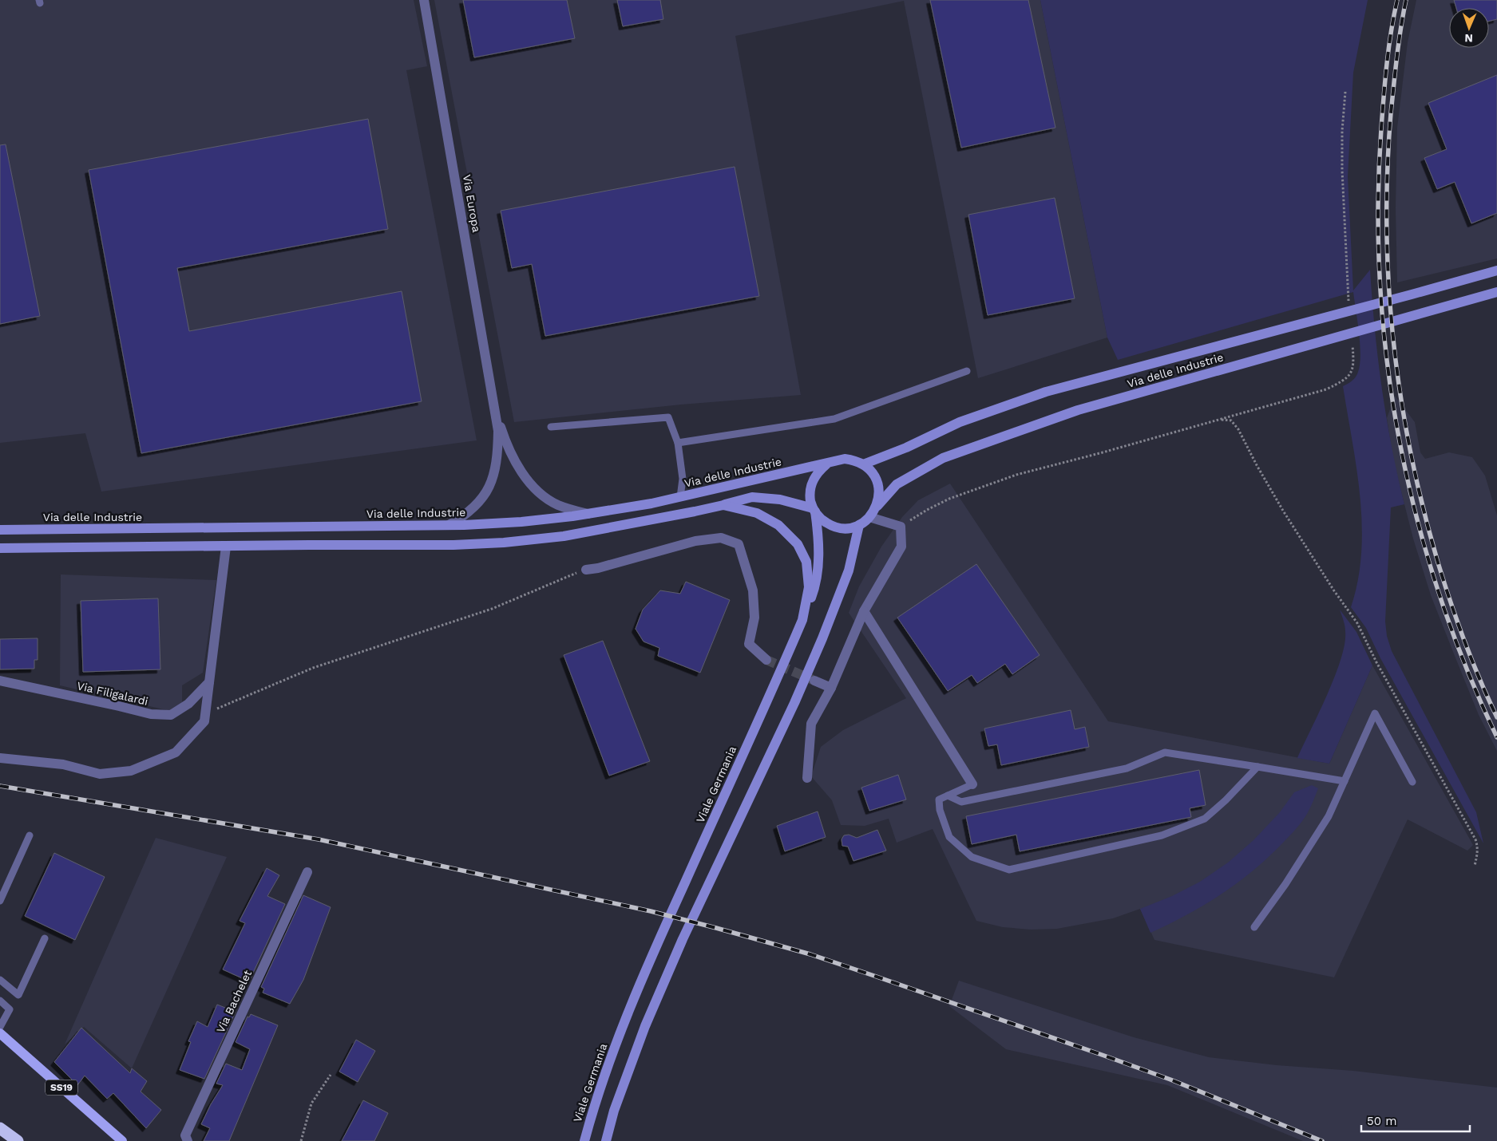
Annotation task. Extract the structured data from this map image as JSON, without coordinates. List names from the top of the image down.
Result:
{
  "streets": {
    "main road": ["SS19"],
    "street": [
      "Via Europa",
      "Via delle Industrie",
      "Via Filigalardi",
      "Viale Germania",
      "Via Bachelet"
    ]
  },
  "crossings": [
    ["Via Europa", "Via delle Industrie"]
  ],
  "scale_bar": "50 m",
  "north": "bottom"
}
